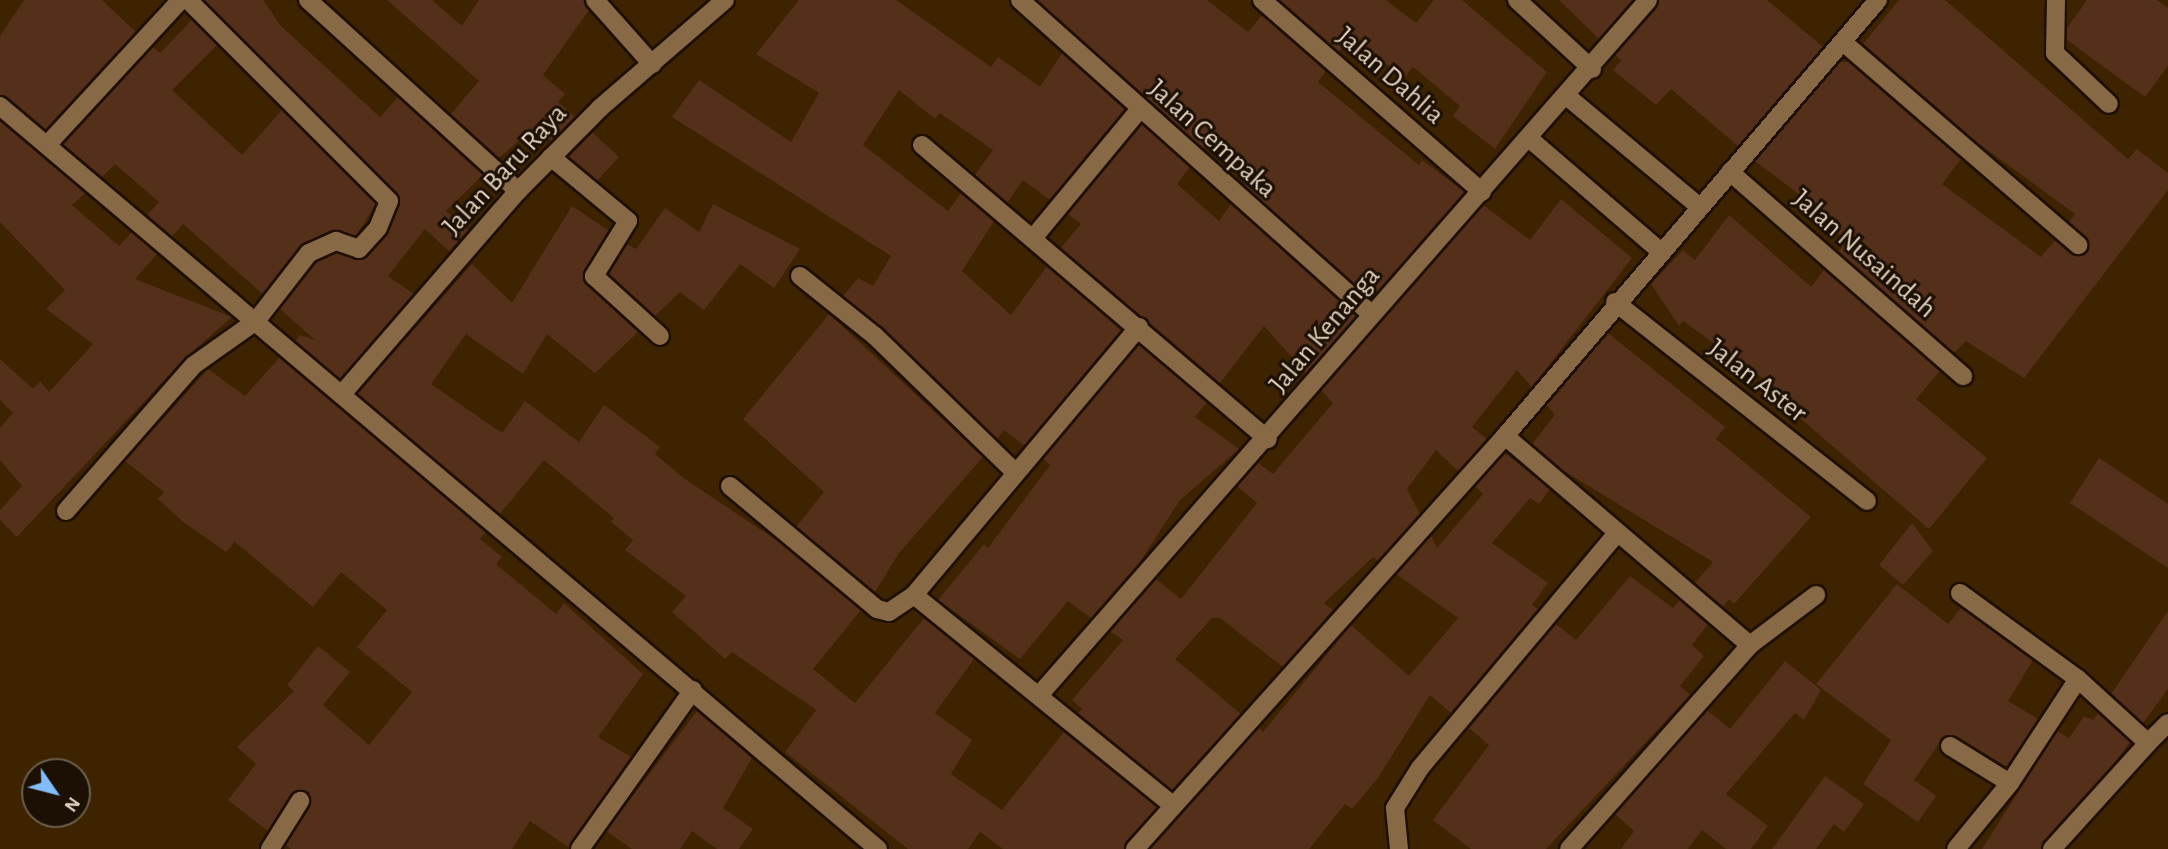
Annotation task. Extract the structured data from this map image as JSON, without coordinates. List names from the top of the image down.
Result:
{
  "streets": {
    "street": [
      "Jalan Dahlia",
      "Jalan Cempaka",
      "Jalan Baru Raya",
      "Jalan Nusaindah",
      "Jalan Kenanga",
      "Jalan Aster"
    ]
  },
  "crossings": [
    ["Jalan Dahlia", "Jalan Kenanga"],
    ["Jalan Cempaka", "Jalan Kenanga"]
  ],
  "north": "bottom right"
}
